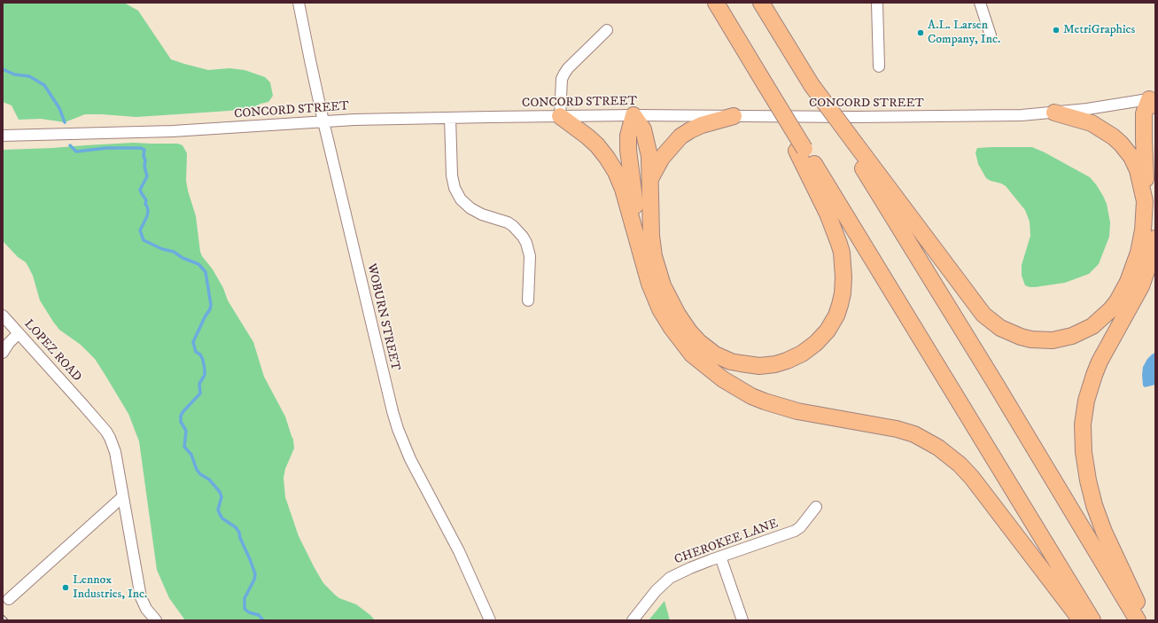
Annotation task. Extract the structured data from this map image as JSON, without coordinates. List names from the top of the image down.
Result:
{
  "streets": {
    "street": [
      "CONCORD STREET",
      "WOBURN STREET",
      "LOPEZ ROAD",
      "CHEROKEE LANE"
    ]
  },
  "crossings": [
    ["CONCORD STREET", "WOBURN STREET"]
  ],
  "places": ["MetriGraphics", "A.L. Larsen Company, Inc.", "Lennox Industries, Inc."]
}
